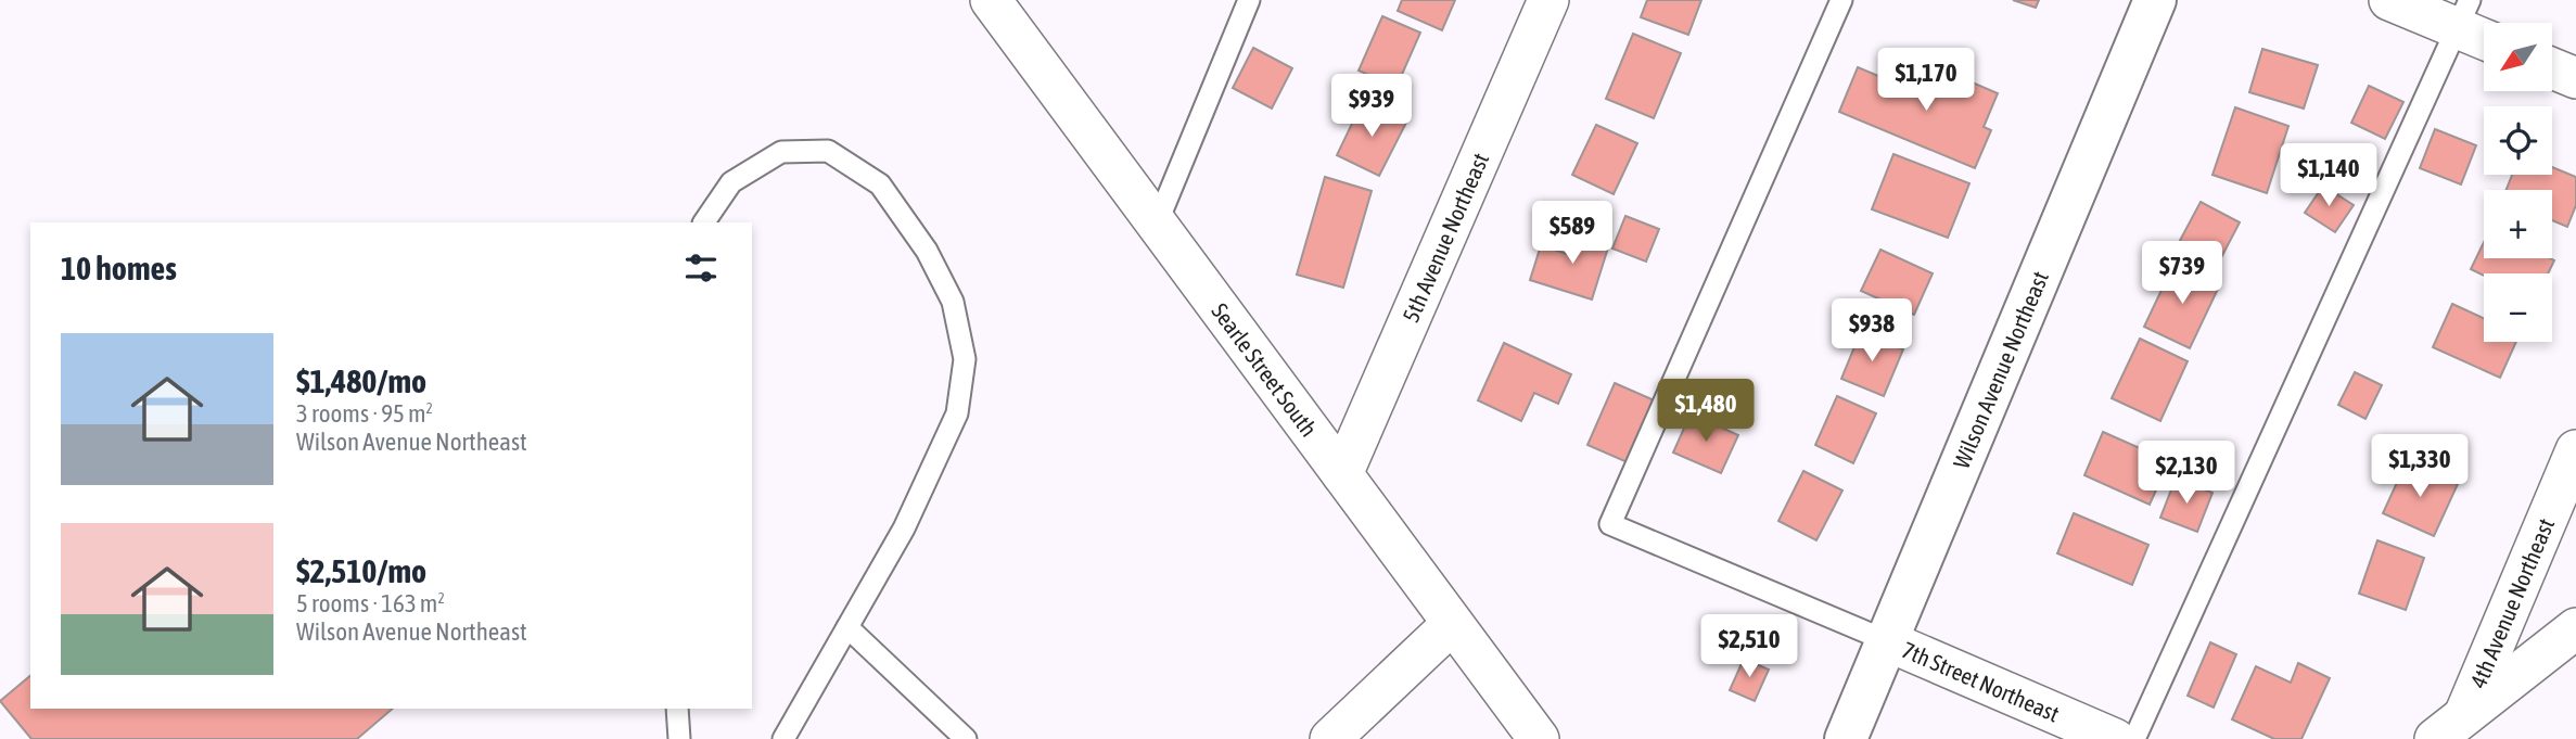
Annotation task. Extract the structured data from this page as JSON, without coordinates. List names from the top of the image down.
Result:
{
  "streets": {
    "street": [
      "5th Avenue Northeast",
      "Searle Street South",
      "Wilson Avenue Northeast",
      "4th Avenue Northeast",
      "7th Street Northeast"
    ]
  },
  "crossings": [
    ["5th Avenue Northeast", "Searle Street South"],
    ["Wilson Avenue Northeast", "7th Street Northeast"]
  ],
  "north": "bottom left",
  "page": {
    "map_buttons": ["+", "−"],
    "price": [
      "$1,170",
      "$939",
      "$1,140",
      "$589",
      "$739",
      "$938",
      "$1,480",
      "$1,330",
      "$2,130",
      "$2,510"
    ],
    "heading": "10 homes",
    "list": [
      {
        "name": "$1,480/mo",
        "note": "3 rooms · 95 m² · Wilson Avenue Northeast"
      },
      {
        "name": "$2,510/mo",
        "note": "5 rooms · 163 m² · Wilson Avenue Northeast"
      }
    ]
  }
}
